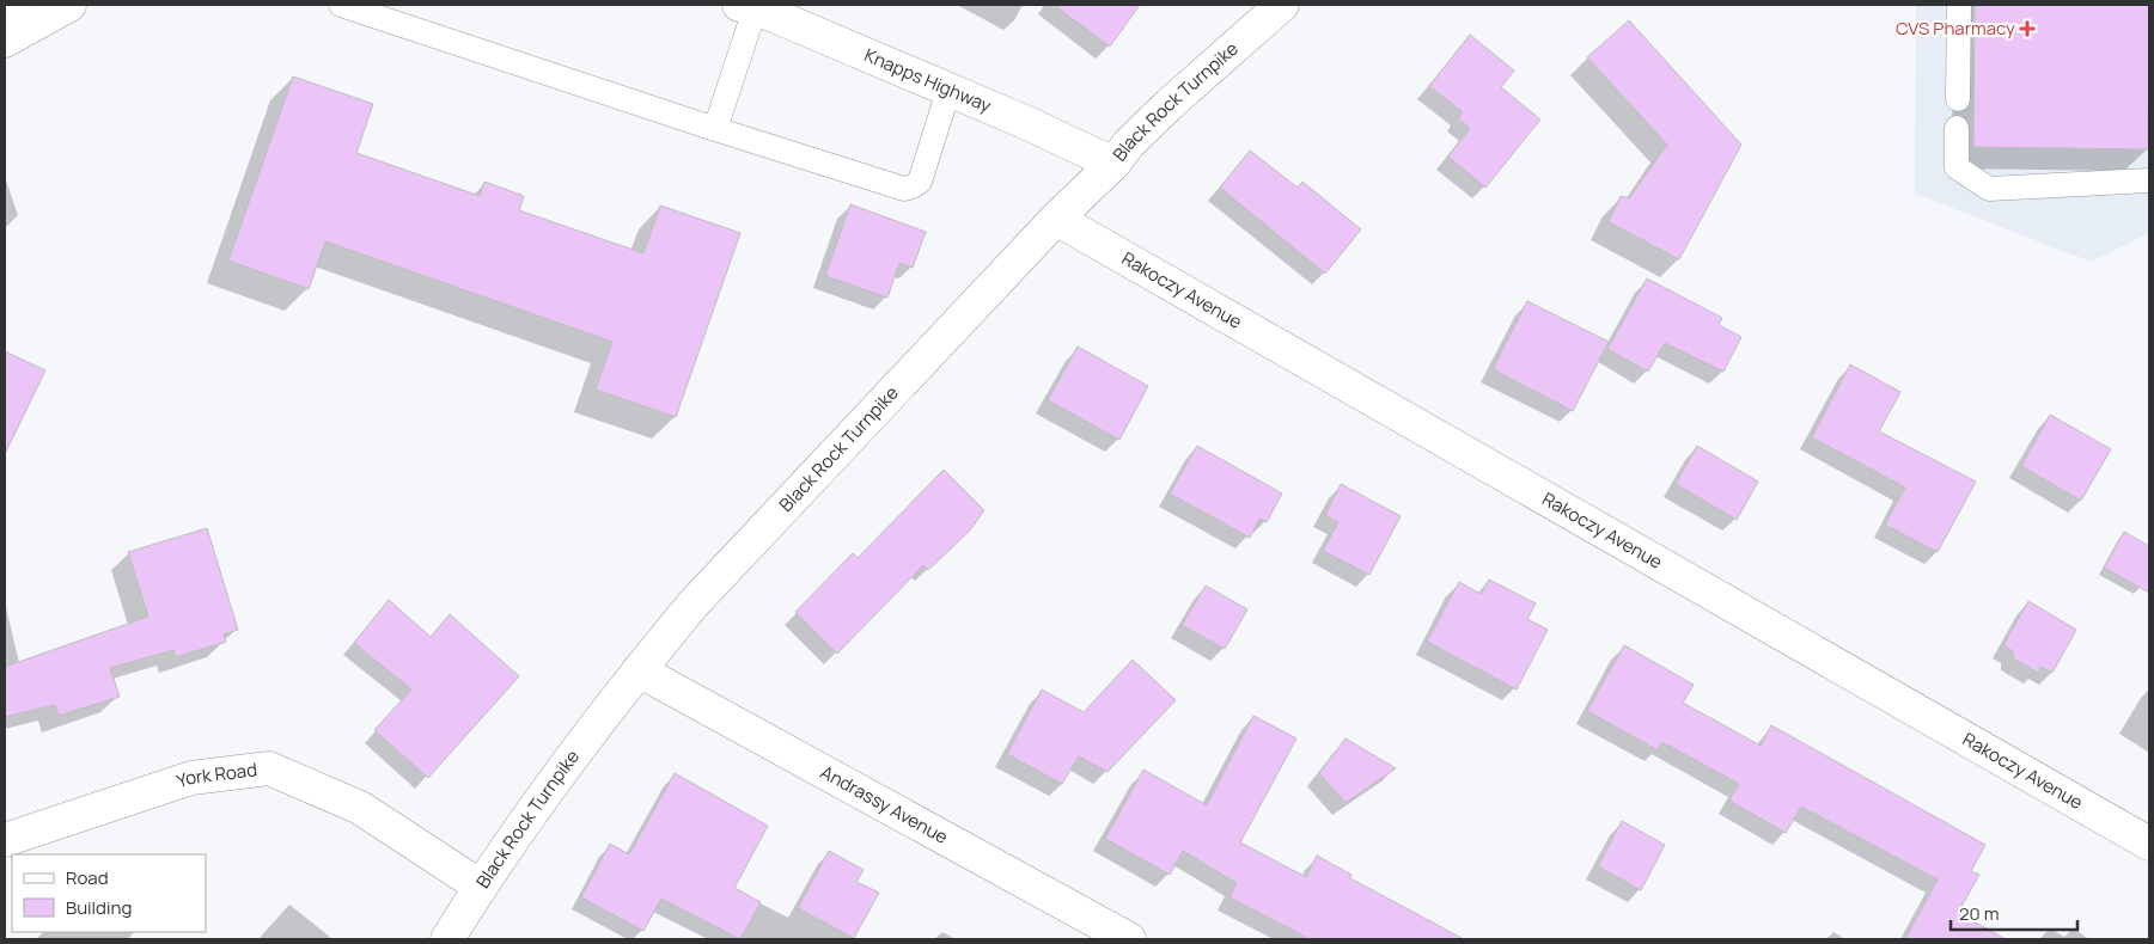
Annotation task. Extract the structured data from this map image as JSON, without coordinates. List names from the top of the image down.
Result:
{
  "streets": {
    "street": [
      "Knapps Highway",
      "Black Rock Turnpike",
      "Rakoczy Avenue",
      "York Road",
      "Andrassy Avenue"
    ]
  },
  "crossings": [
    ["Knapps Highway", "Black Rock Turnpike"],
    ["Black Rock Turnpike", "Rakoczy Avenue"],
    ["Black Rock Turnpike", "York Road"],
    ["Black Rock Turnpike", "Andrassy Avenue"]
  ],
  "places": {
    "health": ["CVS Pharmacy"]
  },
  "legend": ["Road", "Building"],
  "scale_bar": "20 m"
}
